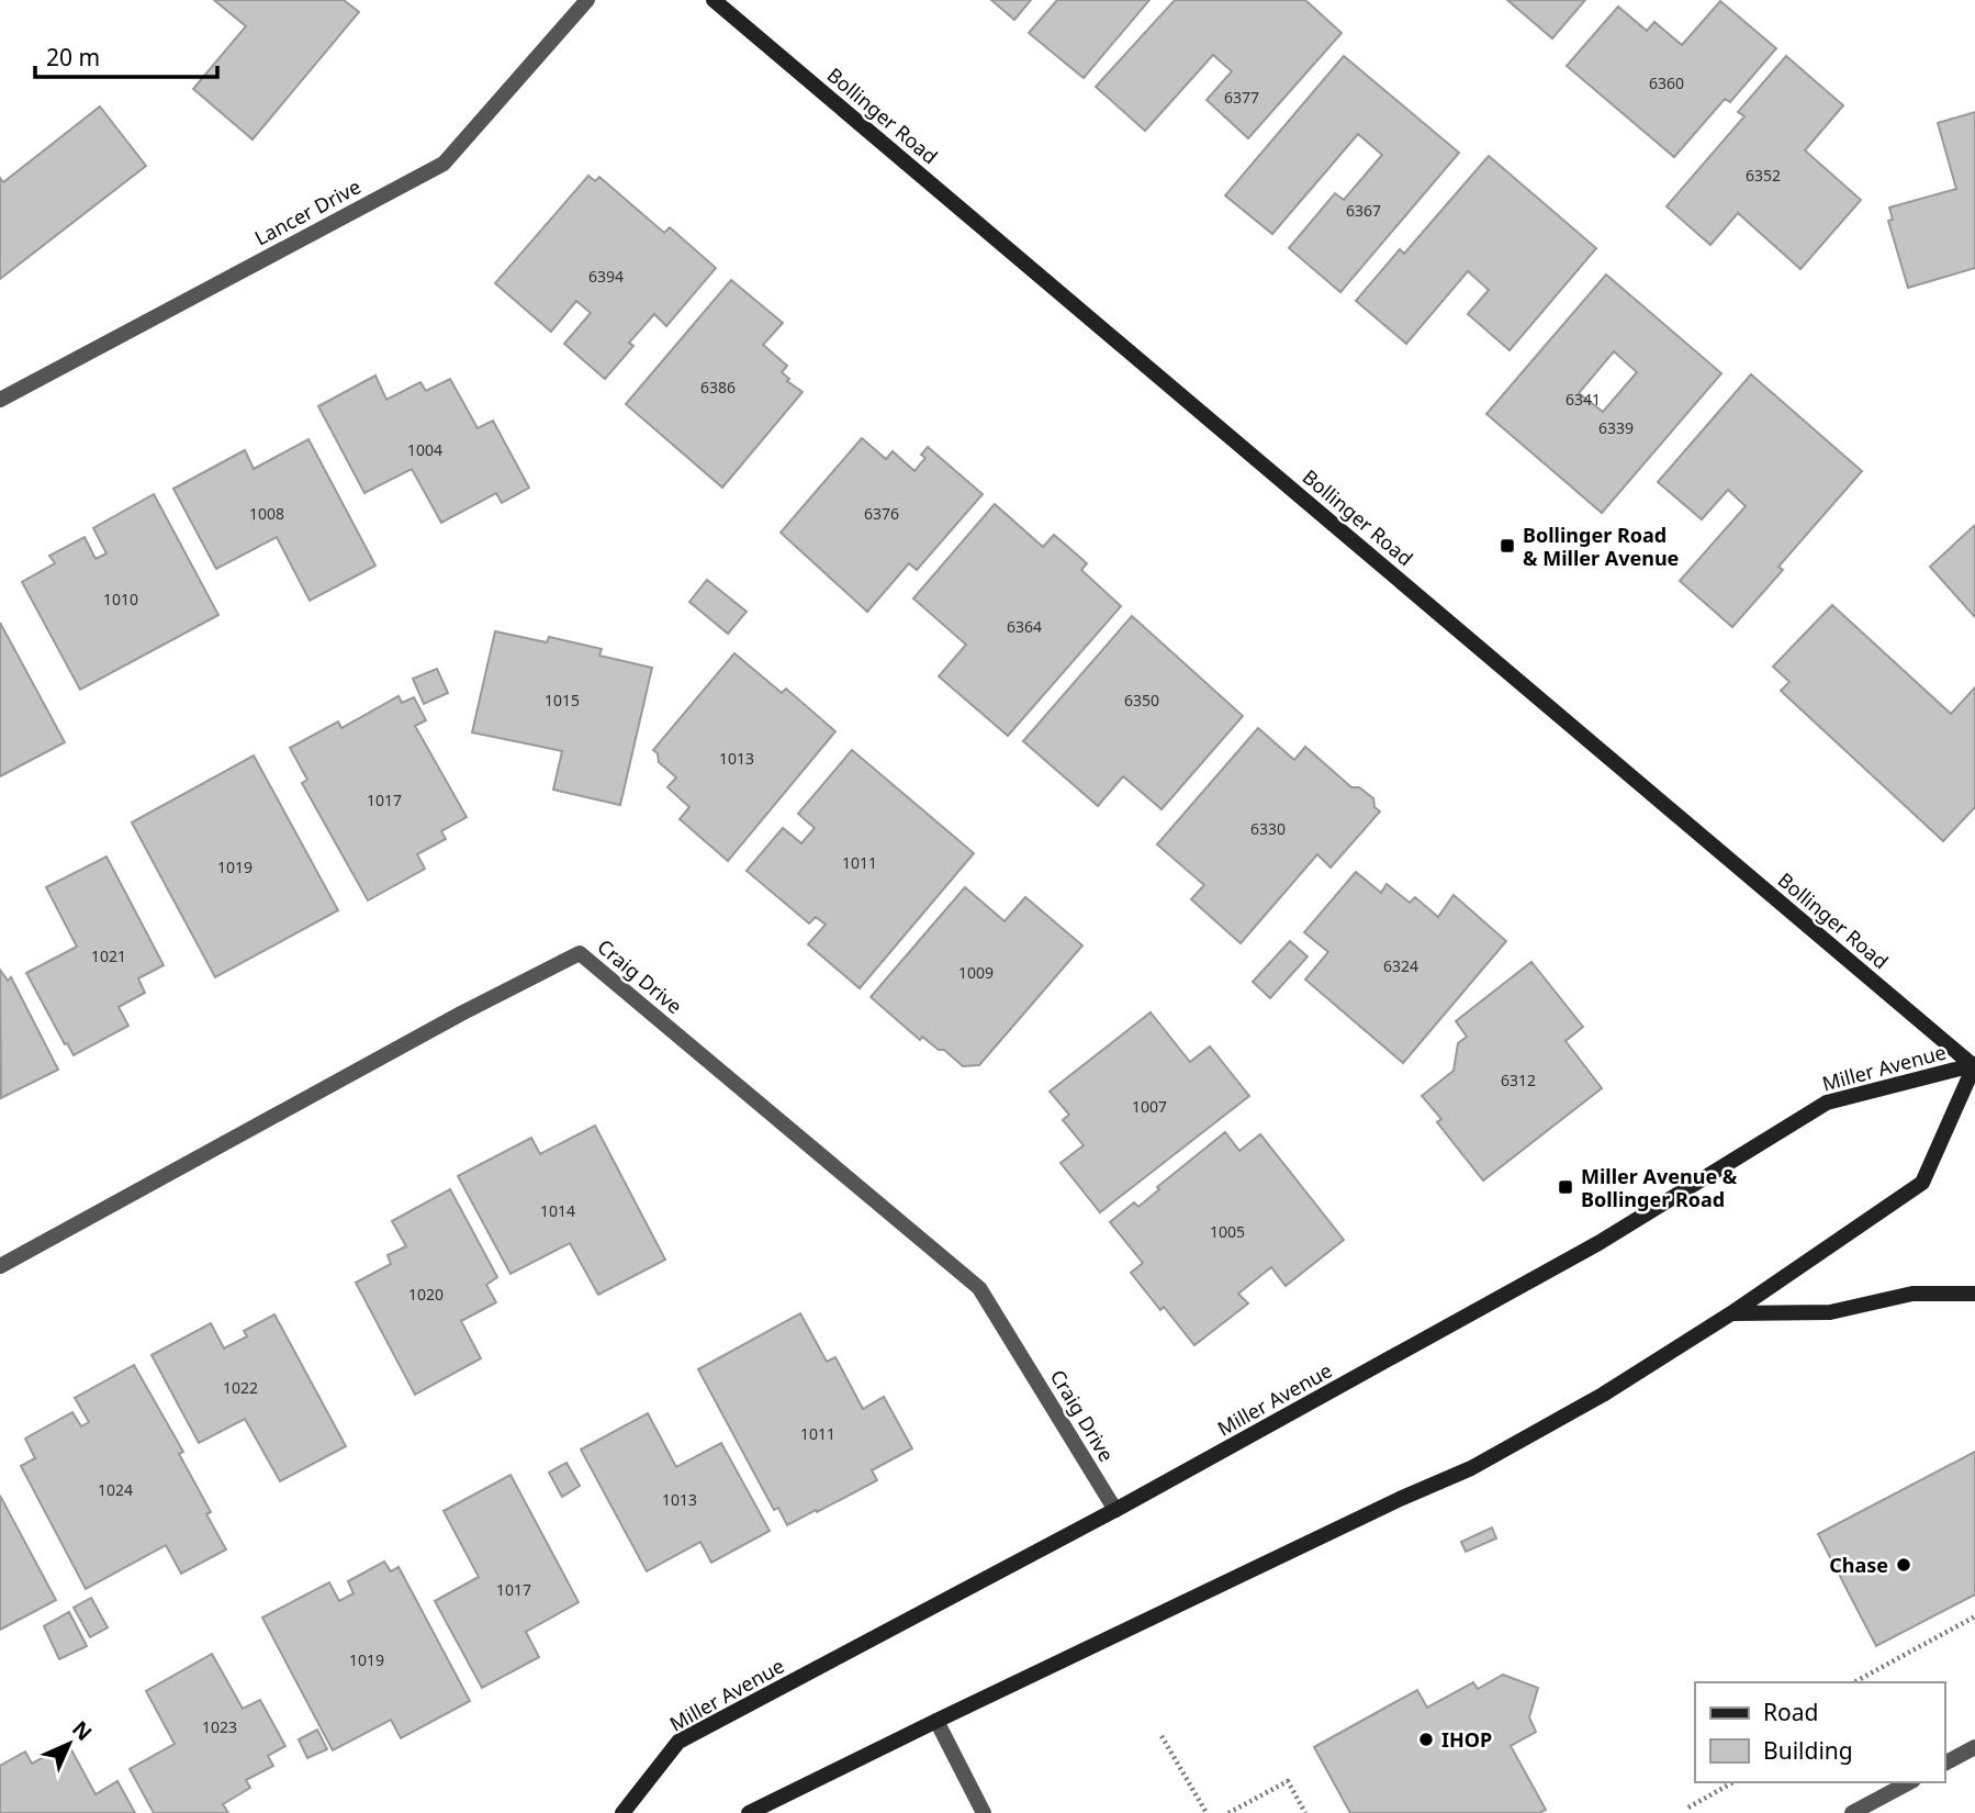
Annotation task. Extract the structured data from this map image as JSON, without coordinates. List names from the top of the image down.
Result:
{
  "streets": {
    "main road": ["Bollinger Road", "Miller Avenue"],
    "street": ["Lancer Drive", "Craig Drive"]
  },
  "crossings": [
    ["Bollinger Road", "Miller Avenue"],
    ["Craig Drive", "Miller Avenue"]
  ],
  "places": {
    "transit": ["Bollinger Road & Miller Avenue", "Miller Avenue & Bollinger Road"],
    "other": ["Chase", "IHOP"]
  },
  "house_numbers": [
    "6360",
    "6377",
    "6352",
    "6367",
    "6394",
    "6386",
    "6341",
    "6339",
    "1004",
    "1008",
    "6376",
    "1010",
    "6364",
    "1015",
    "6350",
    "1013",
    "1017",
    "6330",
    "1011",
    "1019",
    "1021",
    "6324",
    "1009",
    "6312",
    "1007",
    "1014",
    "1005",
    "1020",
    "1022",
    "1011",
    "1024",
    "1013",
    "1017",
    "1019",
    "1023"
  ],
  "legend": ["Road", "Building"],
  "scale_bar": "20 m",
  "north": "top right"
}
